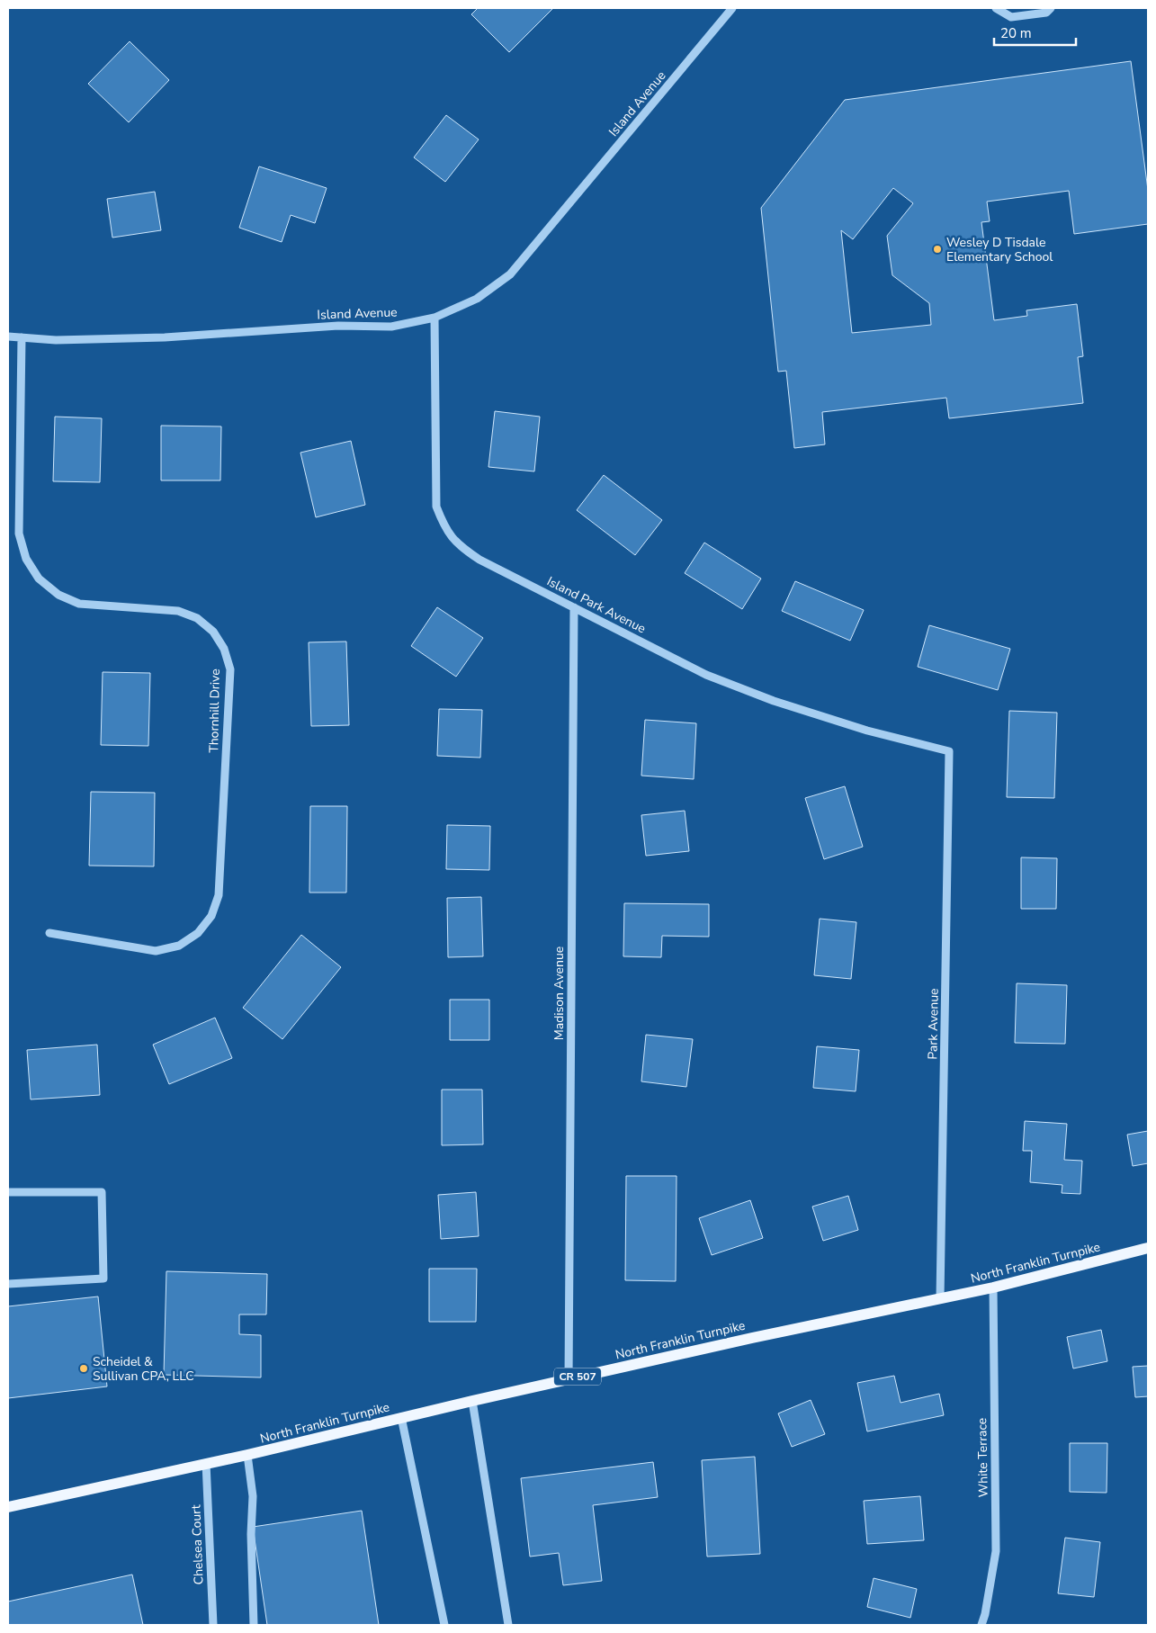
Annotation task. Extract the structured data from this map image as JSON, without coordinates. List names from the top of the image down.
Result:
{
  "streets": {
    "main road": ["North Franklin Turnpike", "CR 507"],
    "street": [
      "Island Avenue",
      "Island Park Avenue",
      "Thornhill Drive",
      "Madison Avenue",
      "Park Avenue",
      "White Terrace",
      "Chelsea Court"
    ]
  },
  "crossings": [
    ["Island Avenue", "Island Park Avenue"],
    ["Island Avenue", "Thornhill Drive"],
    ["Island Park Avenue", "Madison Avenue"],
    ["Island Park Avenue", "Park Avenue"],
    ["Madison Avenue", "North Franklin Turnpike"],
    ["Park Avenue", "North Franklin Turnpike"],
    ["North Franklin Turnpike", "White Terrace"],
    ["North Franklin Turnpike", "Chelsea Court"]
  ],
  "places": ["Wesley D Tisdale Elementary School", "Scheidel & Sullivan CPA, LLC"],
  "scale_bar": "20 m"
}
